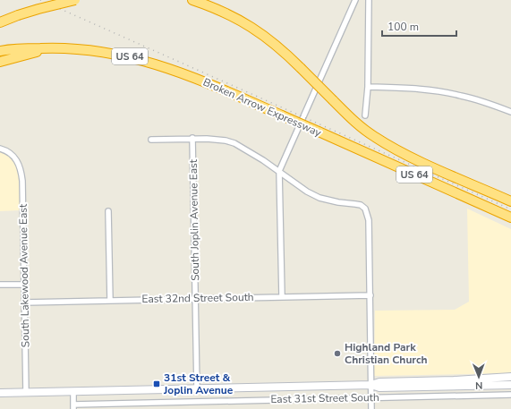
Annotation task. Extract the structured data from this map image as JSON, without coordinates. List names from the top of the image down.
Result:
{
  "streets": {
    "highway": ["US 64", "Broken Arrow Expressway"],
    "main road": ["East 31st Street South"],
    "street": ["South Joplin Avenue East", "South Lakewood Avenue East", "East 32nd Street South"]
  },
  "crossings": [
    ["South Joplin Avenue East", "East 32nd Street South"],
    ["South Joplin Avenue East", "East 31st Street South"],
    ["South Lakewood Avenue East", "East 32nd Street South"],
    ["South Lakewood Avenue East", "East 31st Street South"]
  ],
  "places": {
    "other": ["Highland Park Christian Church"],
    "transit": ["31st Street & Joplin Avenue"]
  },
  "scale_bar": "100 m",
  "north": "bottom"
}
